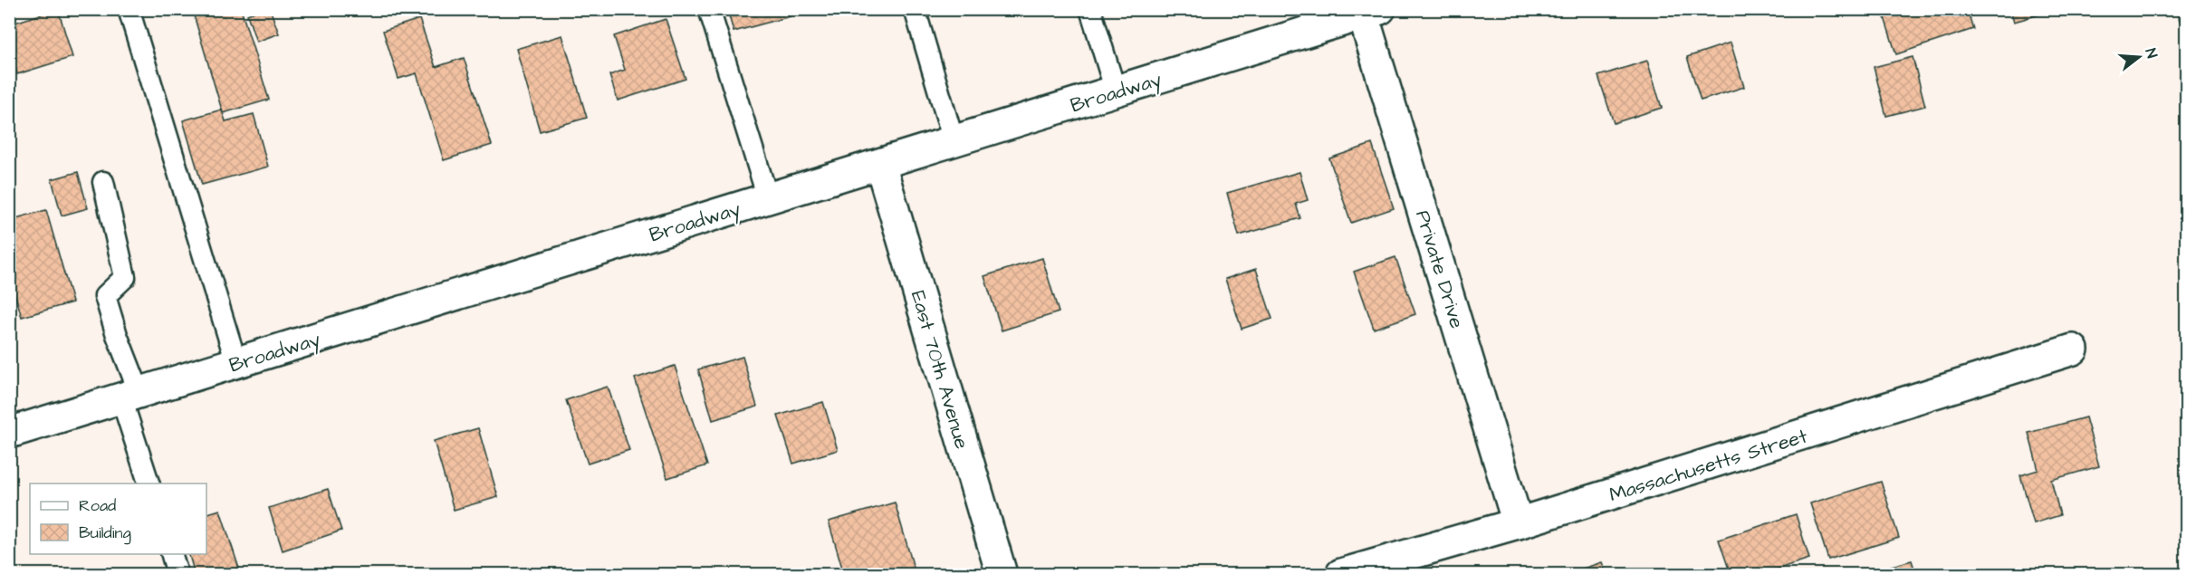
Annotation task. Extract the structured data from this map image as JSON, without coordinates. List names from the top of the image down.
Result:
{
  "streets": {
    "street": [
      "Broadway",
      "Private Drive",
      "East 70th Avenue",
      "Massachusetts Street"
    ]
  },
  "crossings": [
    ["Broadway", "Private Drive"],
    ["Broadway", "East 70th Avenue"],
    ["Private Drive", "Massachusetts Street"]
  ],
  "legend": ["Road", "Building"],
  "north": "right"
}
